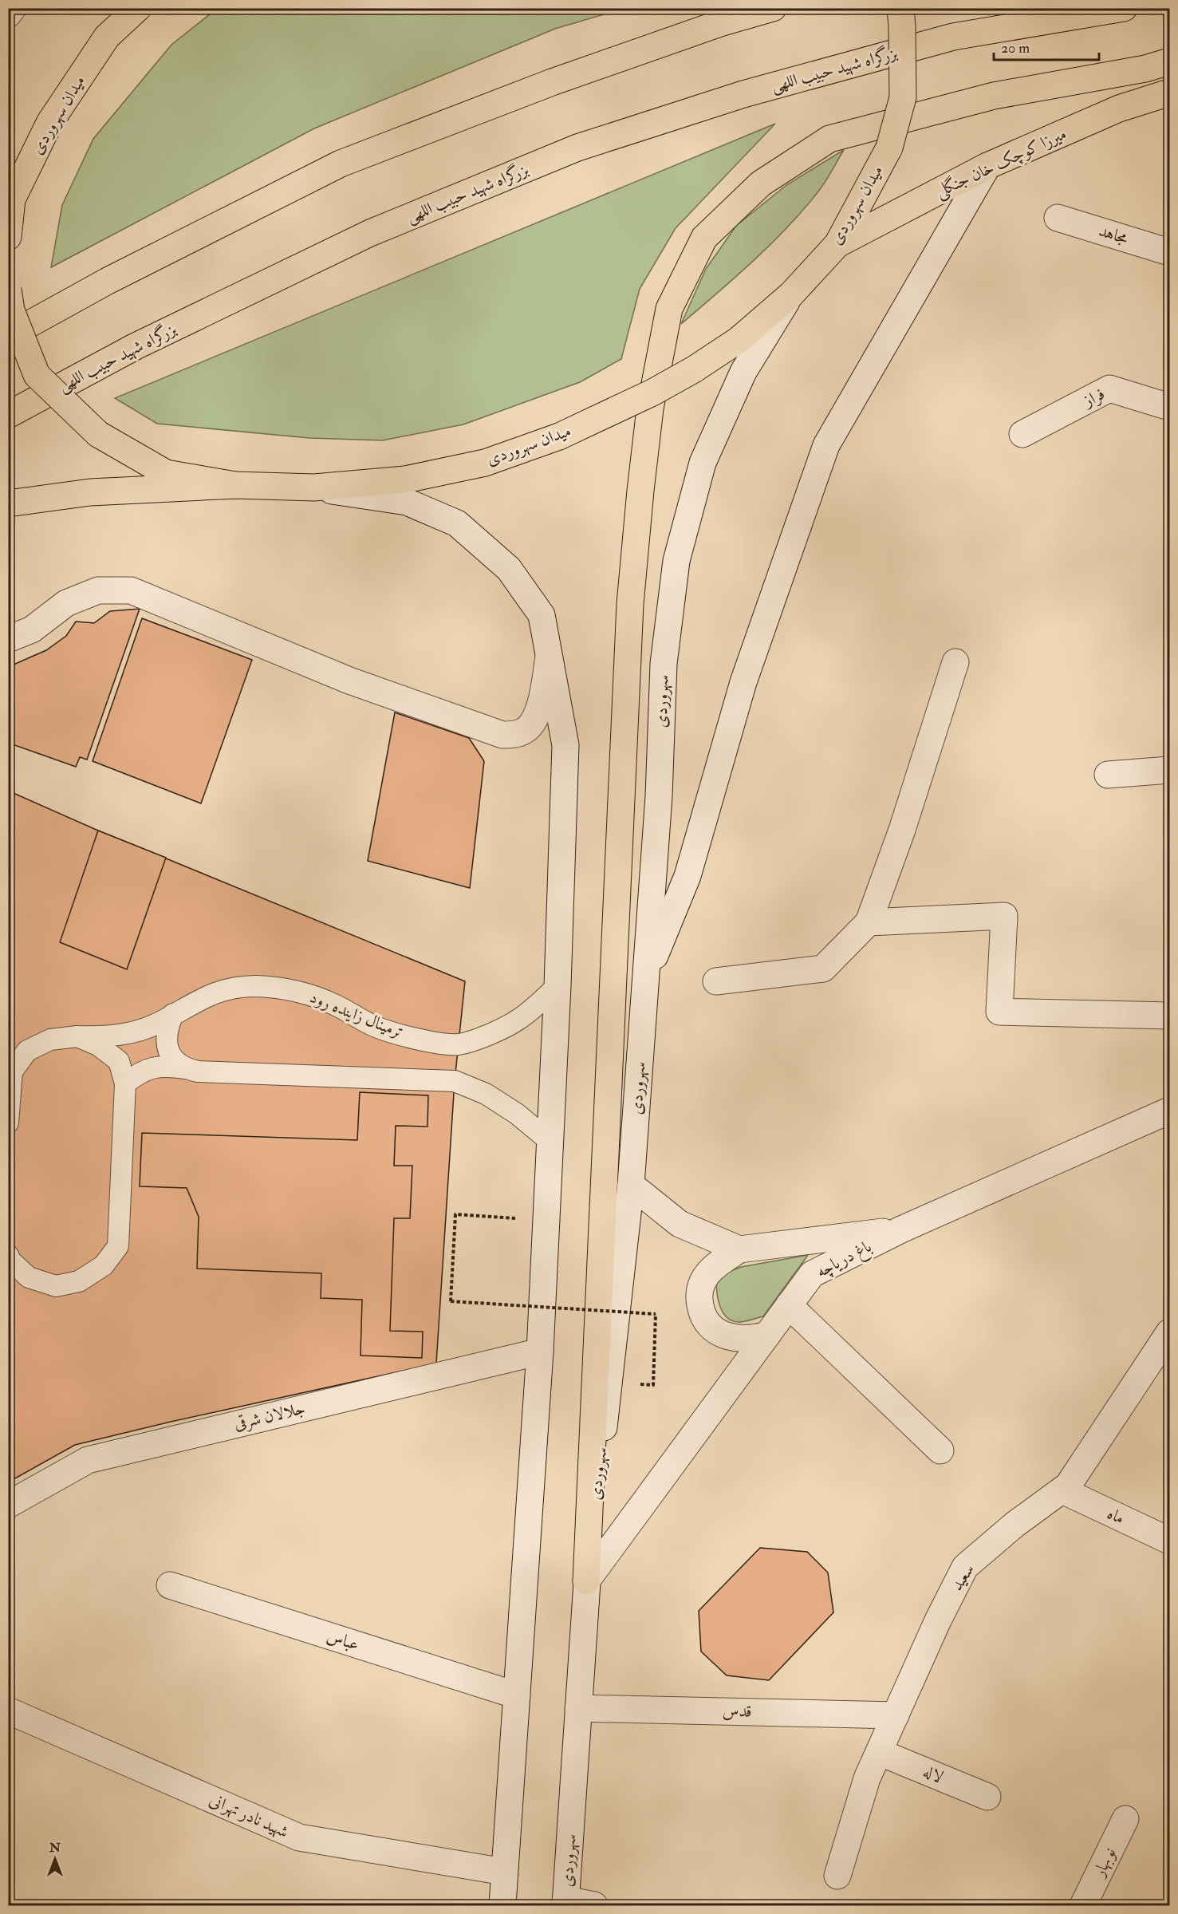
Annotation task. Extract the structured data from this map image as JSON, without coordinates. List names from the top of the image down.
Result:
{
  "streets": {
    "main road": ["بزرگراه شهید حبیب اللهی", "میدان سهروردی", "میرزا کوچک خان جنگلی"],
    "street": [
      "مجاهد",
      "فراز",
      "سهروردی",
      "باغ دریاچه",
      "جلالان شرقی",
      "ماه",
      "سعید",
      "عباس",
      "قدس",
      "لاله",
      "شهید نادر تهرانی",
      "نوبهار"
    ],
    "lane": ["ترمینال زاینده رود"]
  },
  "crossings": [
    ["میدان سهروردی", "میرزا کوچک خان جنگلی"],
    ["میدان سهروردی", "سهروردی"],
    ["سهروردی", "باغ دریاچه"],
    ["سهروردی", "قدس"],
    ["ماه", "سعید"],
    ["سعید", "قدس"],
    ["سعید", "لاله"]
  ],
  "scale_bar": "20 m",
  "north": "top"
}
